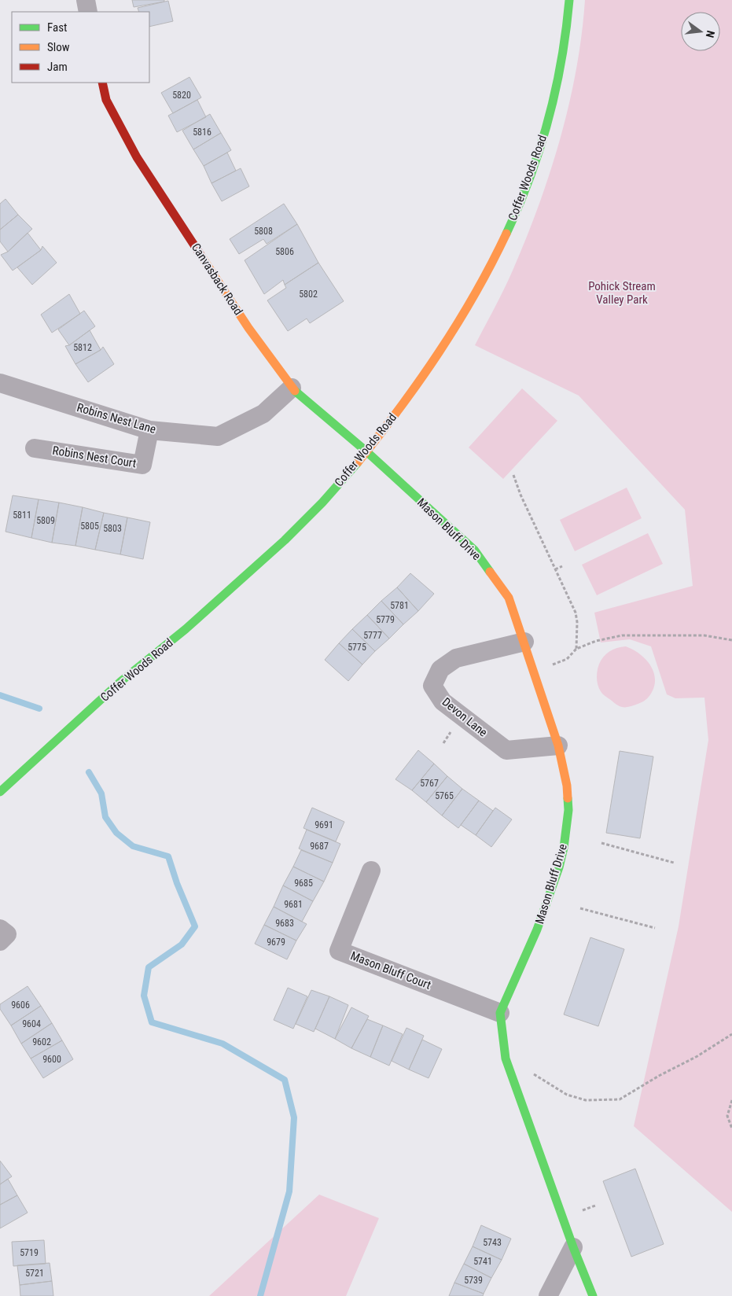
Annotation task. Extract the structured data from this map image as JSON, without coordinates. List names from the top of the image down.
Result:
{
  "streets": {
    "street": [
      "Coffer Woods Road",
      "Canvasback Road",
      "Robins Nest Lane",
      "Robins Nest Court",
      "Mason Bluff Drive",
      "Devon Lane",
      "Mason Bluff Court"
    ]
  },
  "crossings": [
    ["Coffer Woods Road", "Canvasback Road"],
    ["Coffer Woods Road", "Mason Bluff Drive"],
    ["Canvasback Road", "Robins Nest Lane"],
    ["Canvasback Road", "Mason Bluff Drive"],
    ["Robins Nest Lane", "Robins Nest Court"],
    ["Mason Bluff Drive", "Devon Lane"],
    ["Mason Bluff Drive", "Mason Bluff Court"]
  ],
  "parks": ["Pohick Stream Valley Park"],
  "house_numbers": [
    "5820",
    "5816",
    "5808",
    "5806",
    "5802",
    "5812",
    "5811",
    "5809",
    "5805",
    "5803",
    "5781",
    "5779",
    "5777",
    "5775",
    "5767",
    "5765",
    "9691",
    "9687",
    "9685",
    "9681",
    "9683",
    "9679",
    "9606",
    "9604",
    "9602",
    "9600",
    "5743",
    "5719",
    "5741",
    "5721",
    "5739"
  ],
  "legend": ["Fast", "Slow", "Jam"],
  "north": "right"
}
